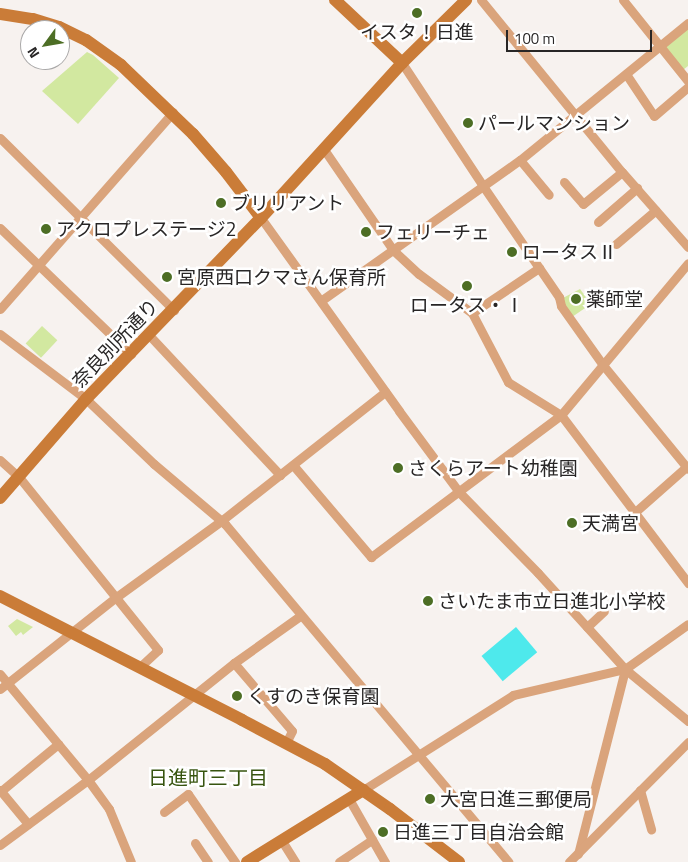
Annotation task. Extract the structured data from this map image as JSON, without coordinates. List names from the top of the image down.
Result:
{
  "streets": {
    "street": ["奈良別所通り"]
  },
  "districts": ["日進町三丁目"],
  "places": [
    "イスタ！日進",
    "パールマンション",
    "ブリリアント",
    "アクロプレステージ2",
    "フェリーチェ",
    "ロータスⅡ",
    "宮原西口クマさん保育所",
    "ロータス・Ⅰ",
    "薬師堂",
    "さくらアート幼稚園",
    "天満宮",
    "さいたま市立日進北小学校",
    "くすのき保育園",
    "大宮日進三郵便局",
    "日進三丁目自治会館"
  ],
  "scale_bar": "100 m",
  "north": "bottom left"
}
